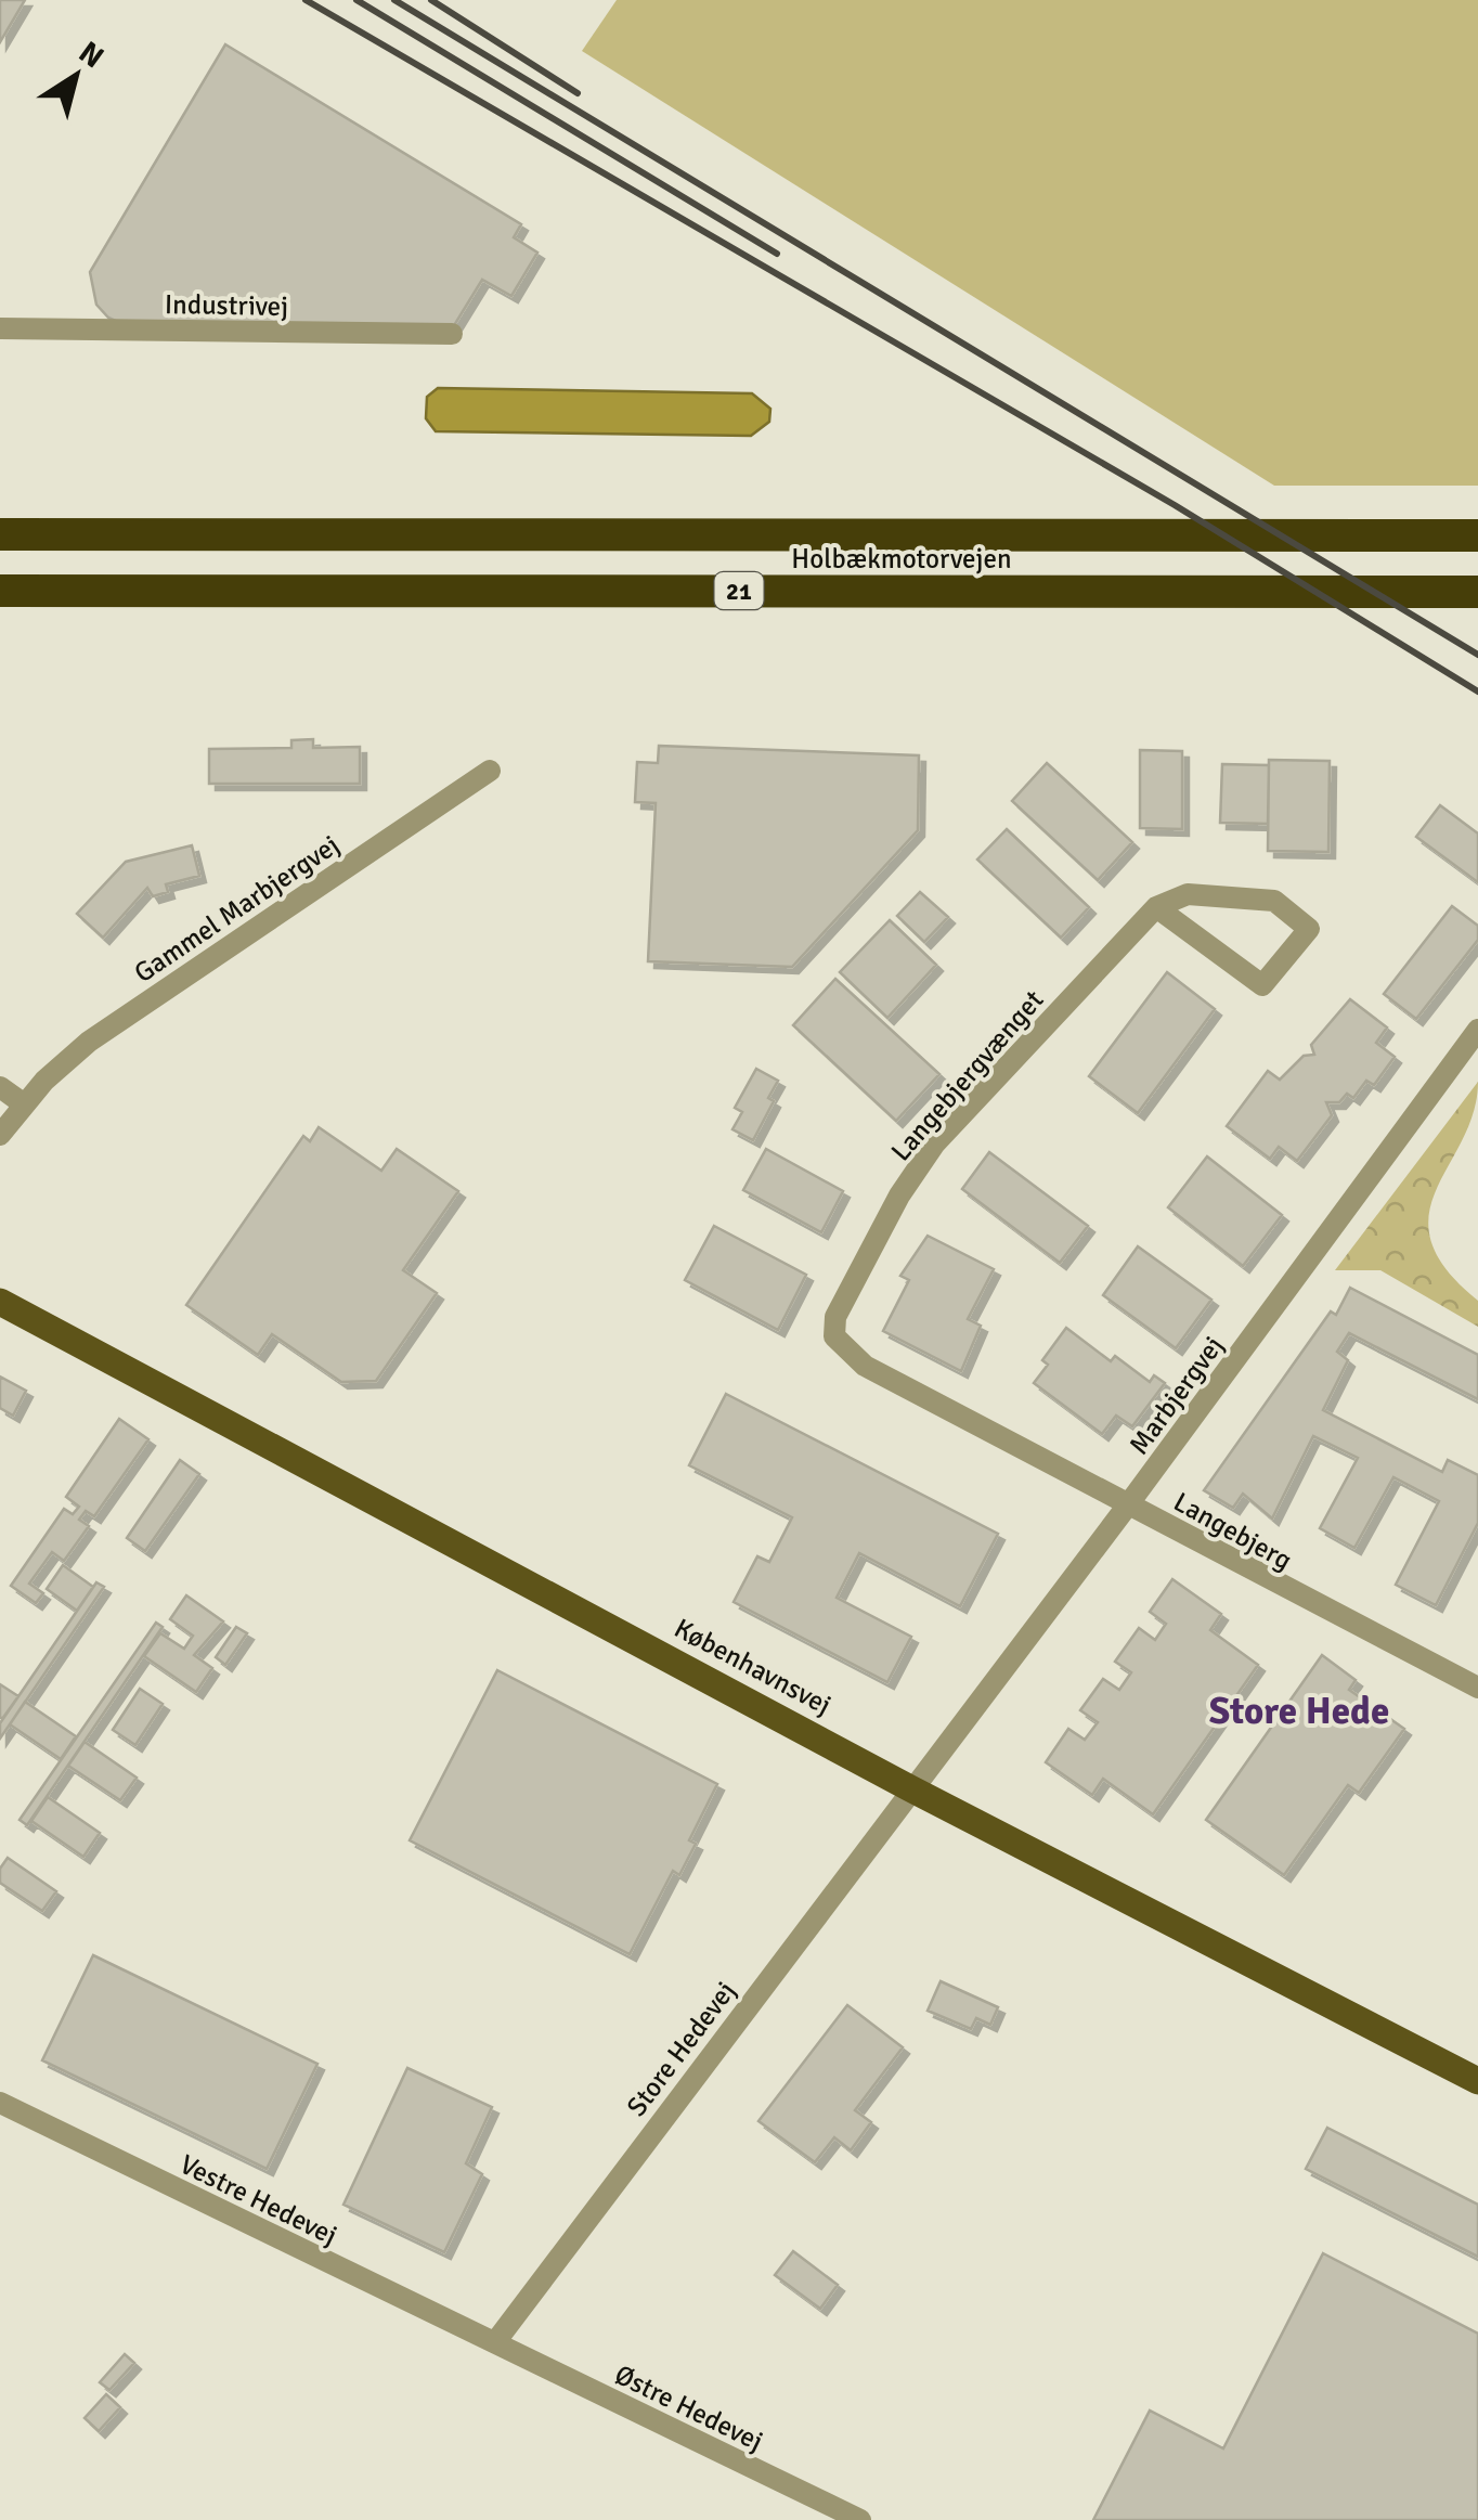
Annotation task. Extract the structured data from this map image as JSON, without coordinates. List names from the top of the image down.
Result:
{
  "streets": {
    "highway": ["Holbækmotorvejen", "21"],
    "main road": ["Københavnsvej"],
    "street": [
      "Industrivej",
      "Gammel Marbjergvej",
      "Langebjergvænget",
      "Marbjergvej",
      "Langebjerg",
      "Store Hedevej",
      "Vestre Hedevej",
      "Østre Hedevej"
    ]
  },
  "crossings": [
    ["Langebjergvænget", "Langebjerg"],
    ["Marbjergvej", "Langebjerg"],
    ["Marbjergvej", "Københavnsvej"],
    ["Marbjergvej", "Store Hedevej"],
    ["Københavnsvej", "Store Hedevej"],
    ["Store Hedevej", "Vestre Hedevej"],
    ["Store Hedevej", "Østre Hedevej"],
    ["Vestre Hedevej", "Østre Hedevej"]
  ],
  "districts": ["Store Hede"],
  "north": "top right"
}
